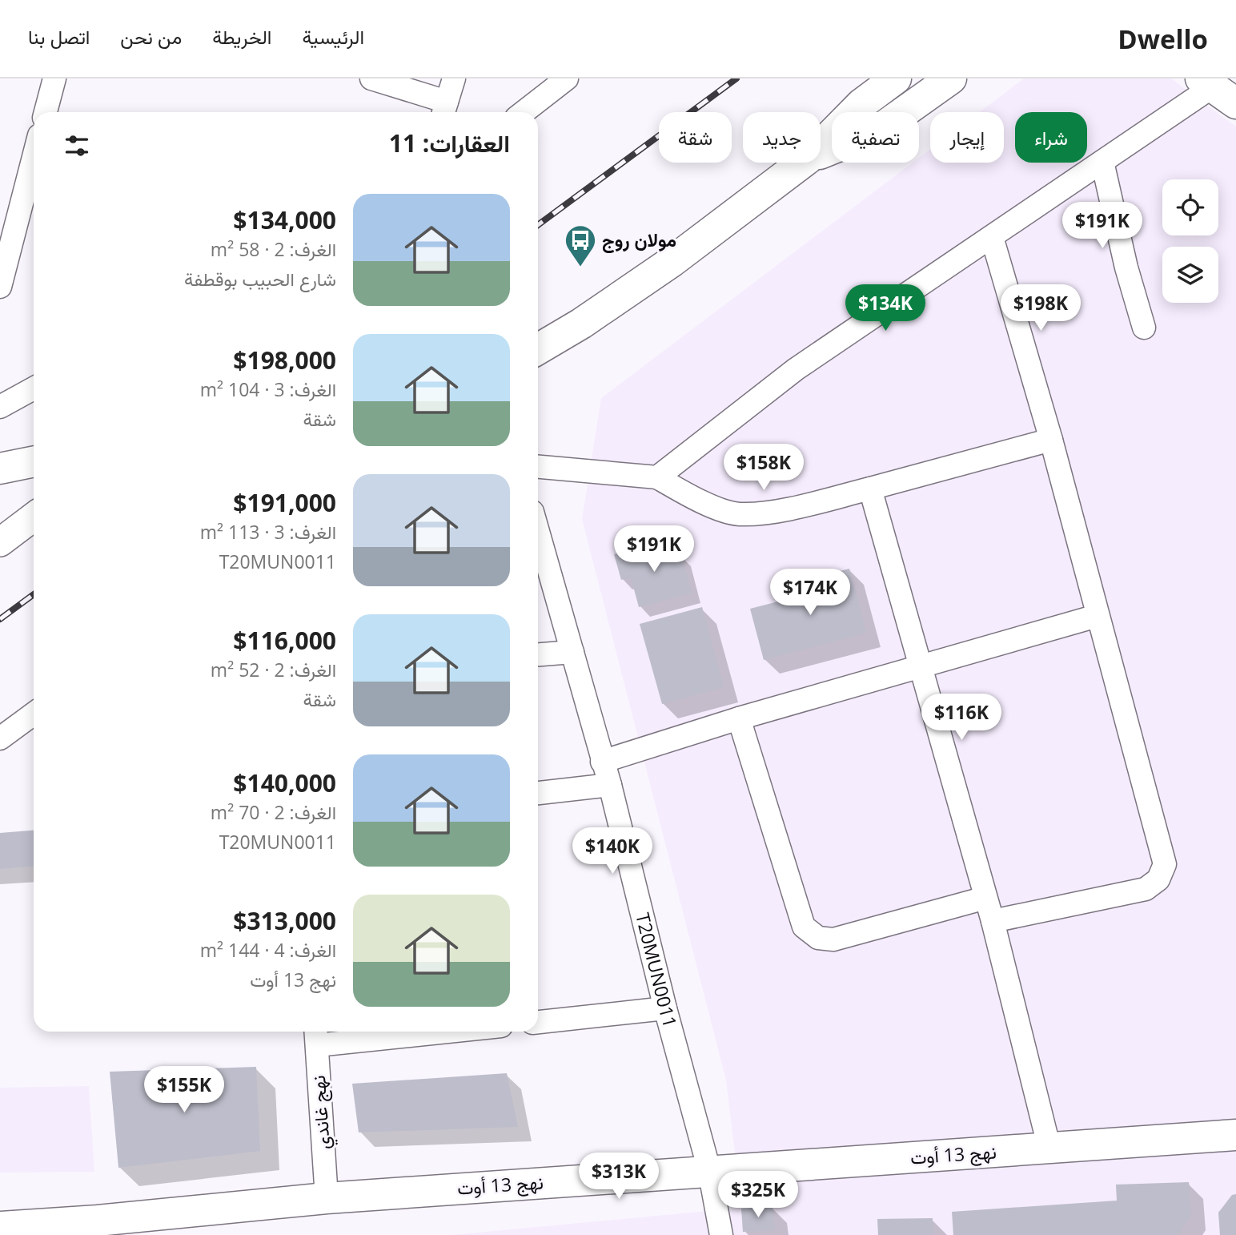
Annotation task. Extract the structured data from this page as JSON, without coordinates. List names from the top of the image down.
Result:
{
  "streets": {
    "main road": ["نهج 13 أوت"],
    "street": ["T20MUN0011", "نهج غاندي"]
  },
  "crossings": [
    ["T20MUN0011", "نهج 13 أوت"],
    ["نهج غاندي", "نهج 13 أوت"]
  ],
  "places": {
    "bus stop": ["مولان روج"]
  },
  "page": {
    "header": "Dwello",
    "nav": [
      "الرئيسية",
      "الخريطة",
      "من نحن",
      "اتصل بنا"
    ],
    "chip": [
      "شراء",
      "إيجار",
      "تصفية",
      "جديد",
      "شقة"
    ],
    "heading": "العقارات: 11",
    "list": [
      {
        "name": "$134,000",
        "note": "الغرف: 2 · 58 m² · شارع الحبيب بوقطفة"
      },
      {
        "name": "$198,000",
        "note": "الغرف: 3 · 104 m² · شقة"
      },
      {
        "name": "$191,000",
        "note": "الغرف: 3 · 113 m² · T20MUN0011"
      },
      {
        "name": "$116,000",
        "note": "الغرف: 2 · 52 m² · شقة"
      },
      {
        "name": "$140,000",
        "note": "الغرف: 2 · 70 m² · T20MUN0011"
      },
      {
        "name": "$313,000",
        "note": "الغرف: 4 · 144 m² · نهج 13 أوت"
      }
    ],
    "price": [
      "$191K",
      "$134K",
      "$198K",
      "$158K",
      "$191K",
      "$174K",
      "$116K",
      "$140K",
      "$155K",
      "$313K",
      "$325K"
    ]
  }
}
